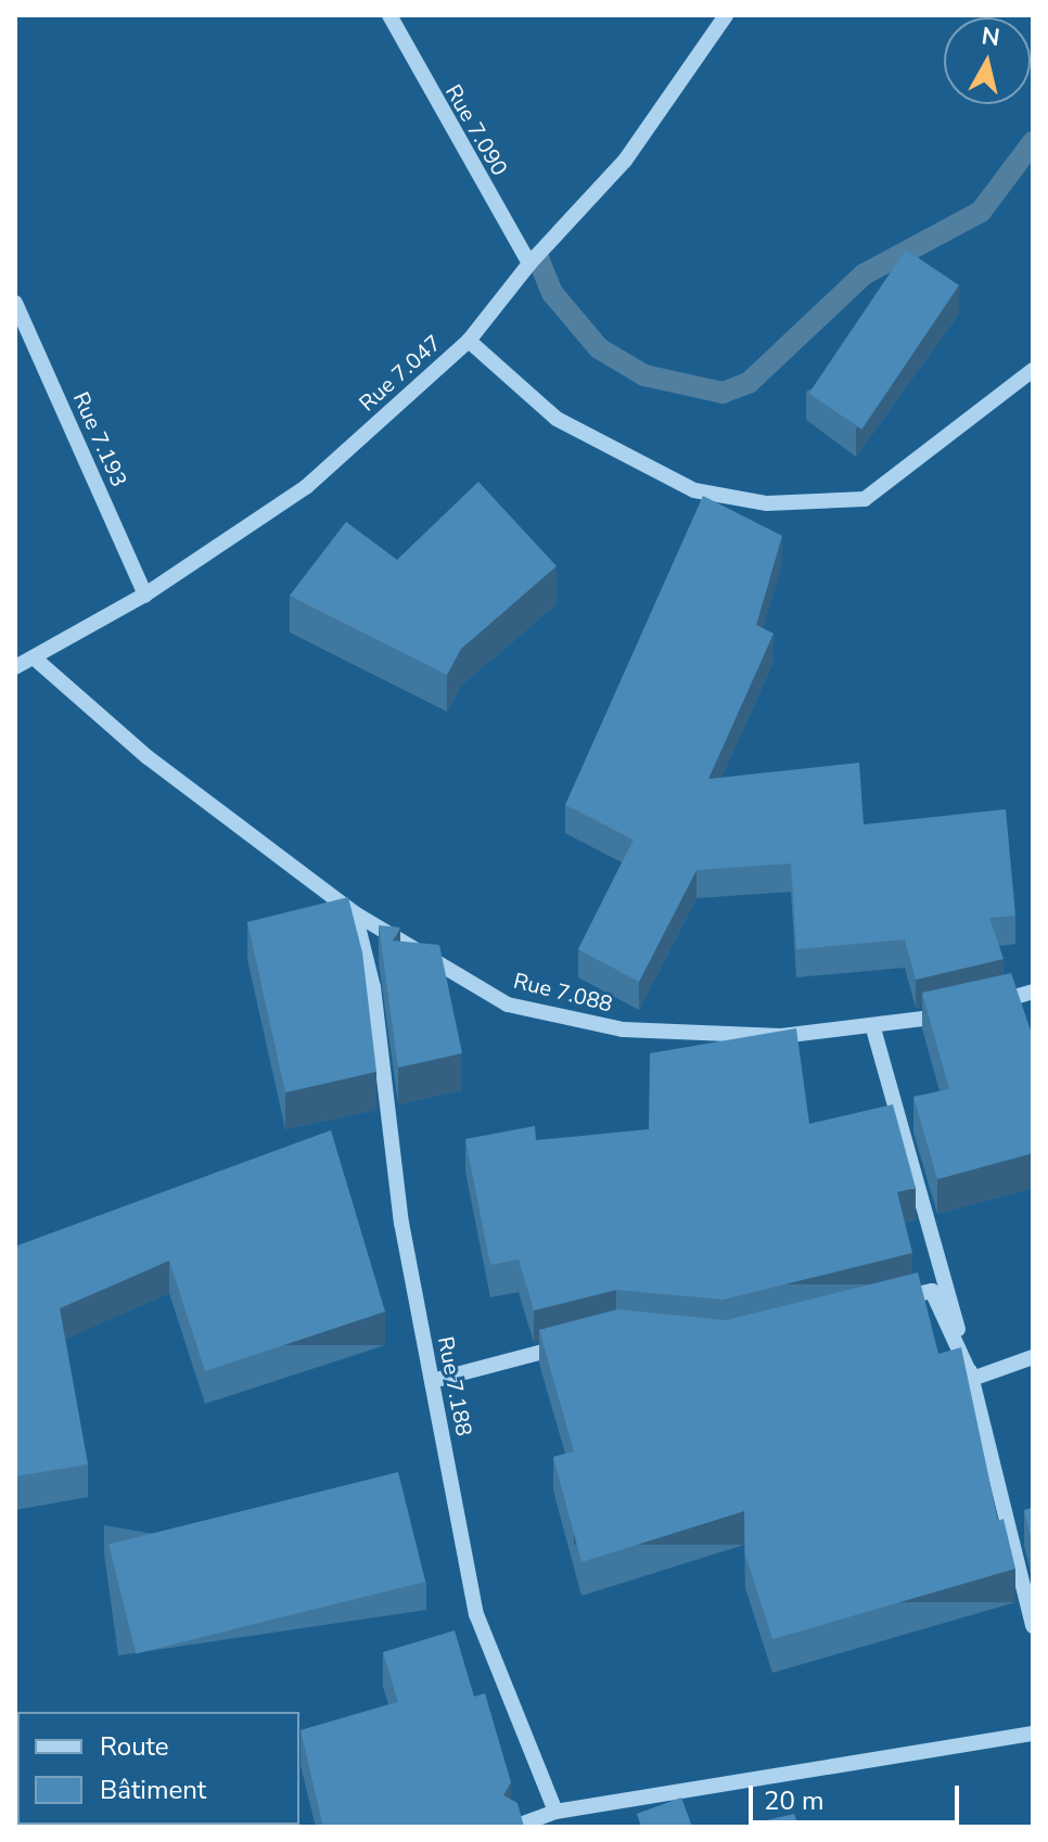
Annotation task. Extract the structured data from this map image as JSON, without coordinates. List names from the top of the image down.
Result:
{
  "streets": {
    "street": [
      "Rue 7.090",
      "Rue 7.047",
      "Rue 7.193",
      "Rue 7.088",
      "Rue 7.188"
    ]
  },
  "crossings": [
    ["Rue 7.090", "Rue 7.047"],
    ["Rue 7.047", "Rue 7.193"],
    ["Rue 7.047", "Rue 7.088"],
    ["Rue 7.088", "Rue 7.188"]
  ],
  "legend": ["Route", "Bâtiment"],
  "scale_bar": "20 m",
  "north": "top"
}
